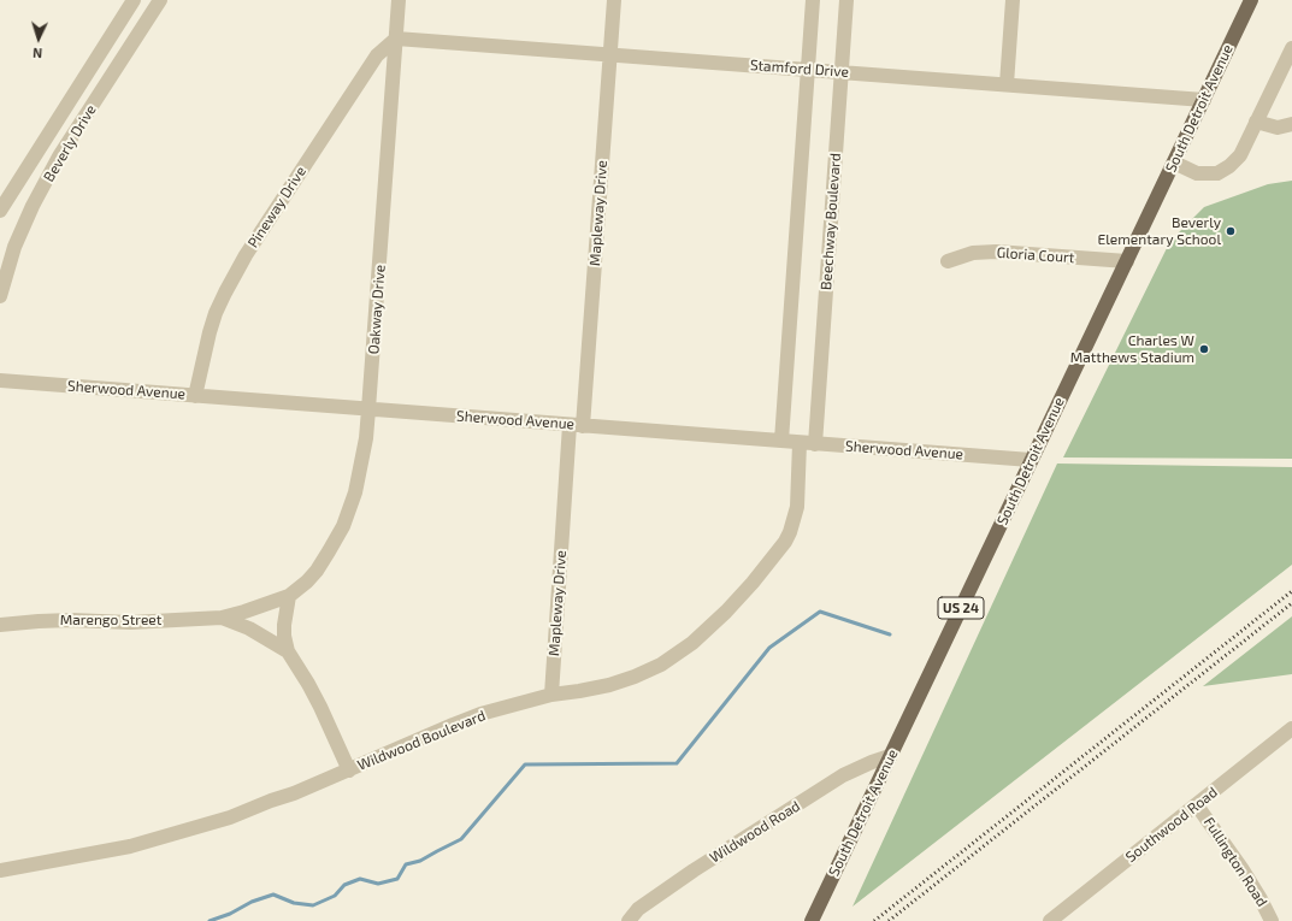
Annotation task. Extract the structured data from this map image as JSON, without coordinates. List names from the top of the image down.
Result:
{
  "streets": {
    "main road": ["South Detroit Avenue", "US 24"],
    "street": [
      "Stamford Drive",
      "Beverly Drive",
      "Pineway Drive",
      "Mapleway Drive",
      "Beechway Boulevard",
      "Gloria Court",
      "Oakway Drive",
      "Sherwood Avenue",
      "Marengo Street",
      "Wildwood Boulevard",
      "Southwood Road",
      "Wildwood Road",
      "Fullington Road"
    ]
  },
  "crossings": [
    ["Stamford Drive", "South Detroit Avenue"],
    ["Stamford Drive", "Pineway Drive"],
    ["Stamford Drive", "Mapleway Drive"],
    ["Stamford Drive", "Beechway Boulevard"],
    ["Stamford Drive", "Oakway Drive"],
    ["South Detroit Avenue", "Gloria Court"],
    ["South Detroit Avenue", "Sherwood Avenue"],
    ["South Detroit Avenue", "Wildwood Road"],
    ["Pineway Drive", "Oakway Drive"],
    ["Pineway Drive", "Sherwood Avenue"],
    ["Mapleway Drive", "Sherwood Avenue"],
    ["Mapleway Drive", "Wildwood Boulevard"],
    ["Beechway Boulevard", "Sherwood Avenue"],
    ["Oakway Drive", "Sherwood Avenue"],
    ["Oakway Drive", "Marengo Street"],
    ["Sherwood Avenue", "Wildwood Boulevard"],
    ["Marengo Street", "Wildwood Boulevard"],
    ["Southwood Road", "Fullington Road"]
  ],
  "places": ["Beverly Elementary School", "Charles W Matthews Stadium"],
  "north": "bottom"
}
